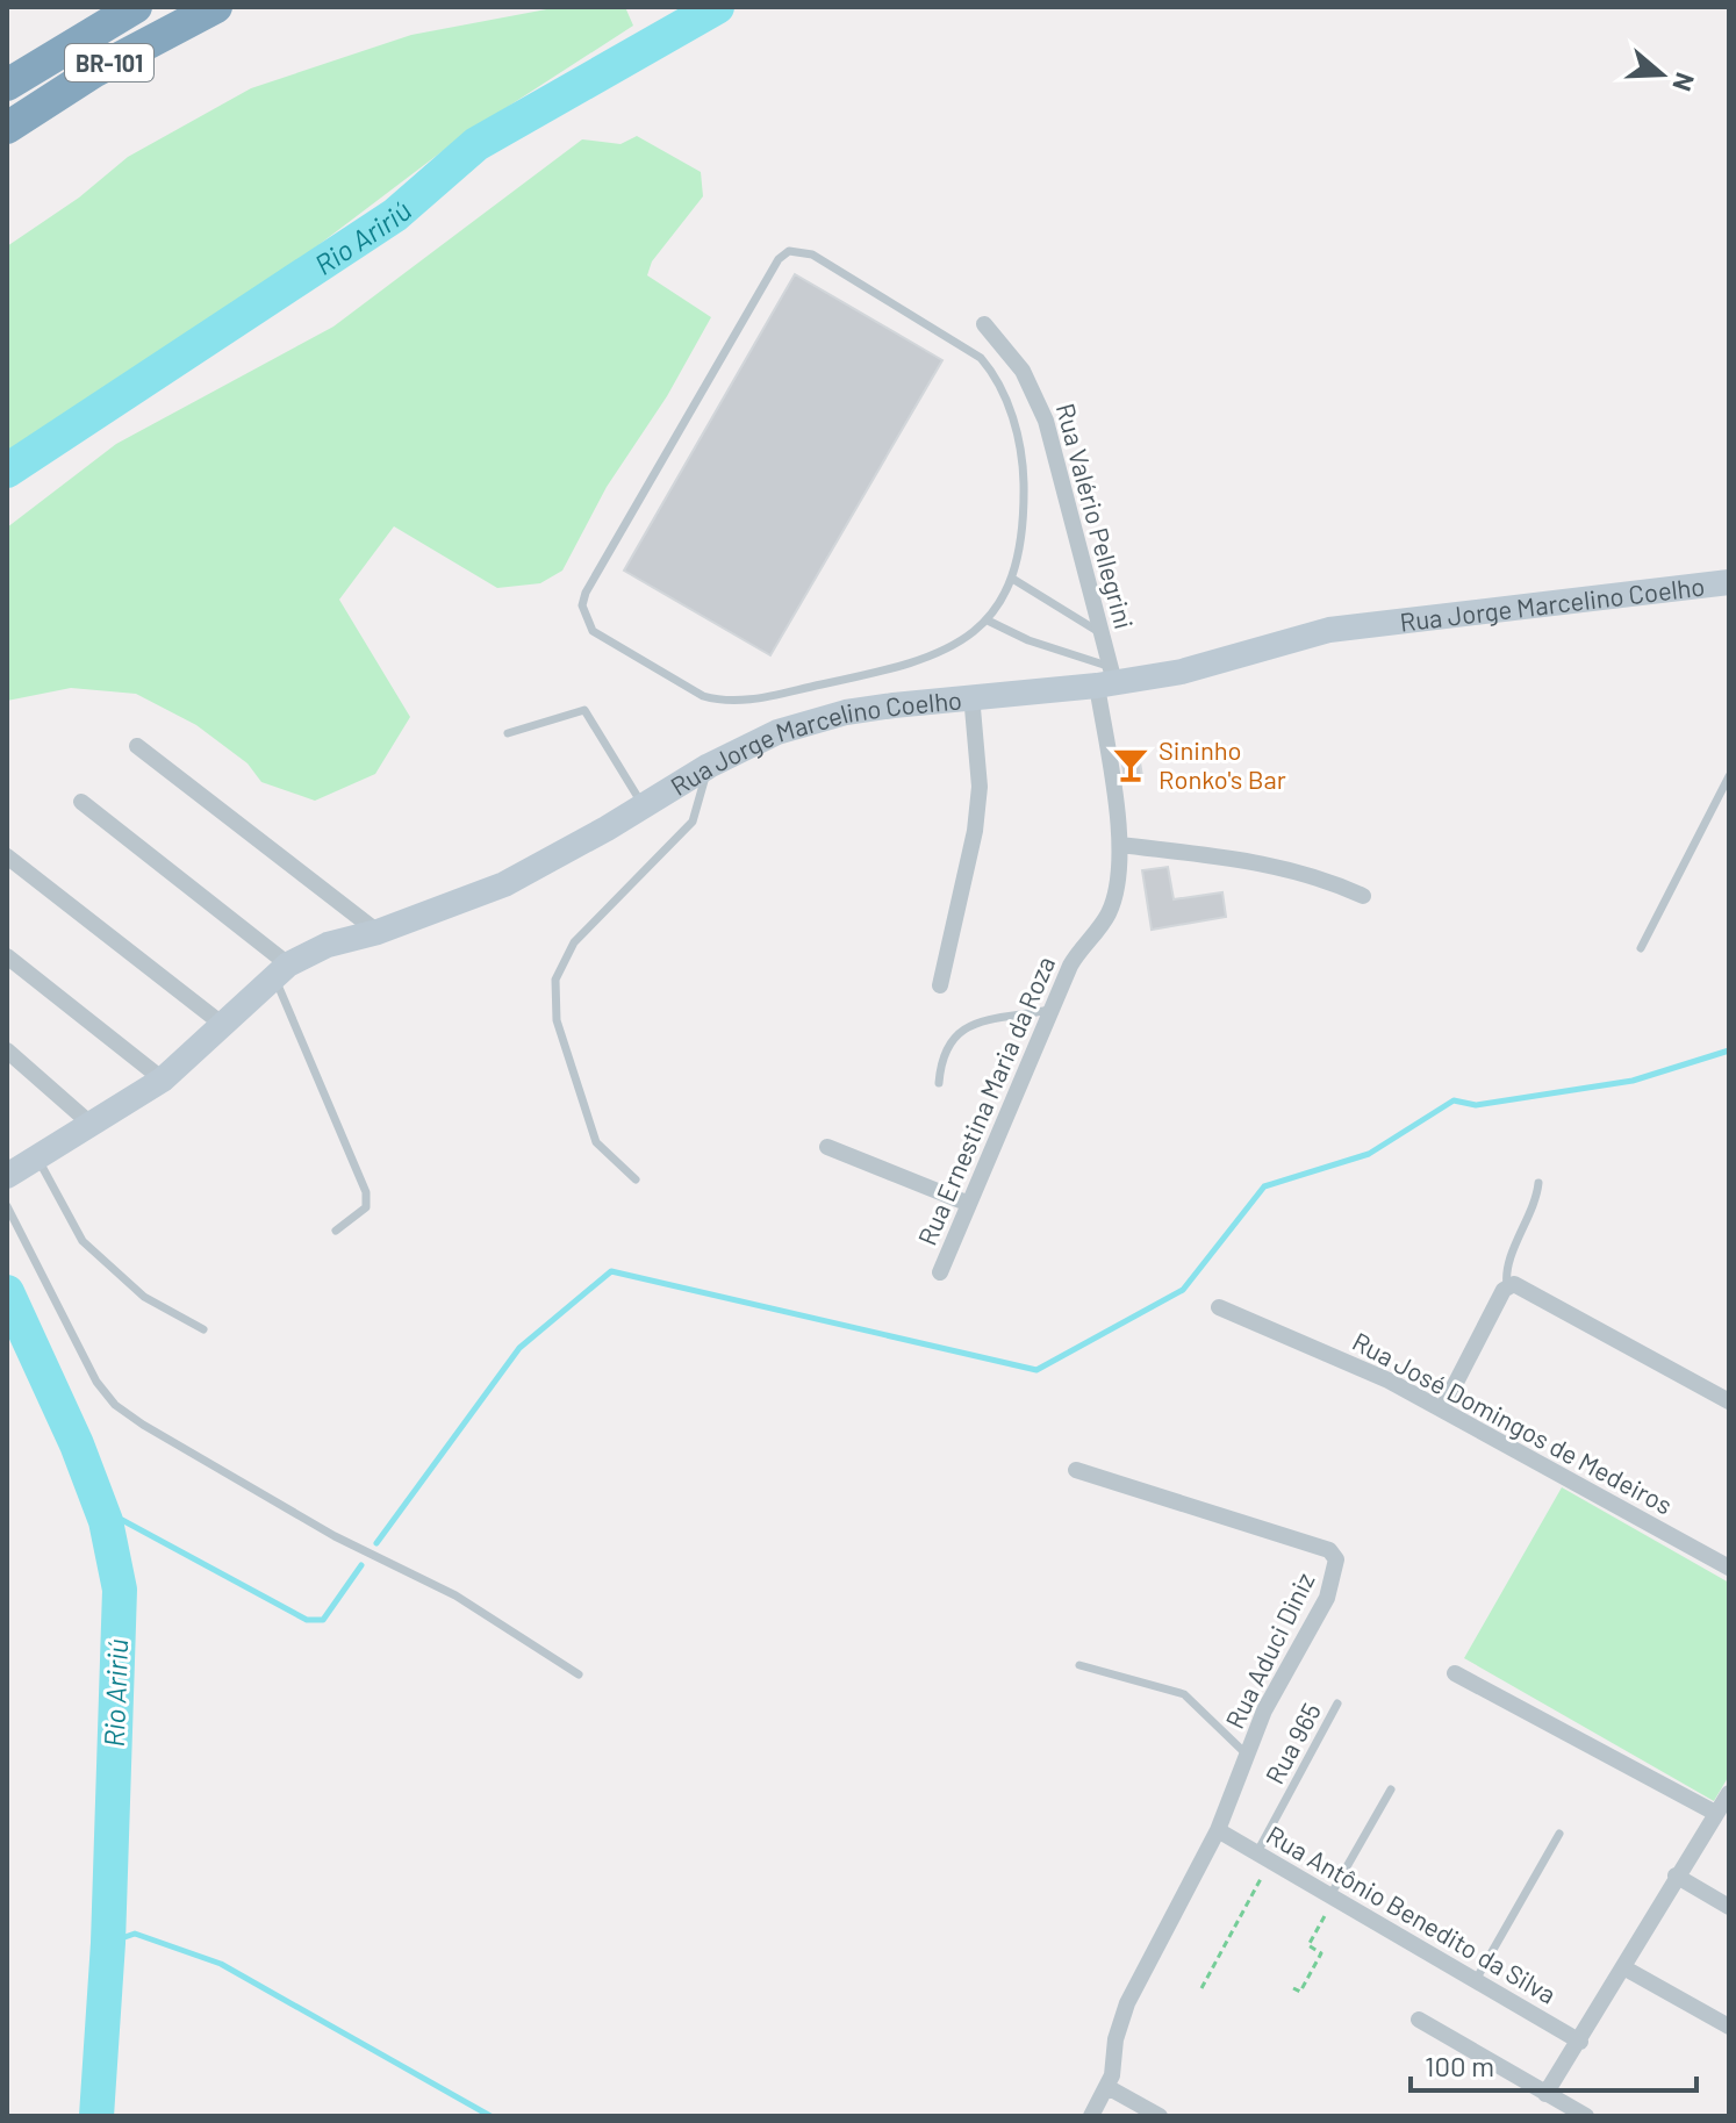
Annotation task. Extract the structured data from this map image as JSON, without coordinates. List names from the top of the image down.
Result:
{
  "streets": {
    "highway": ["BR-101"],
    "street": [
      "Rua Valério Pellegrini",
      "Rua Jorge Marcelino Coelho",
      "Rua Ernestina Maria da Roza",
      "Rua José Domingos de Medeiros",
      "Rua Aduci Diniz",
      "Rua Antônio Benedito da Silva"
    ],
    "lane": ["Rua 965"]
  },
  "crossings": [
    ["Rua Valério Pellegrini", "Rua Jorge Marcelino Coelho"],
    ["Rua Valério Pellegrini", "Rua Ernestina Maria da Roza"],
    ["Rua Jorge Marcelino Coelho", "Rua Ernestina Maria da Roza"],
    ["Rua Aduci Diniz", "Rua Antônio Benedito da Silva"],
    ["Rua 965", "Rua Antônio Benedito da Silva"]
  ],
  "water": ["Rio Aririú"],
  "places": {
    "bar": ["Sininho Ronko's Bar"]
  },
  "scale_bar": "100 m",
  "north": "right"
}
